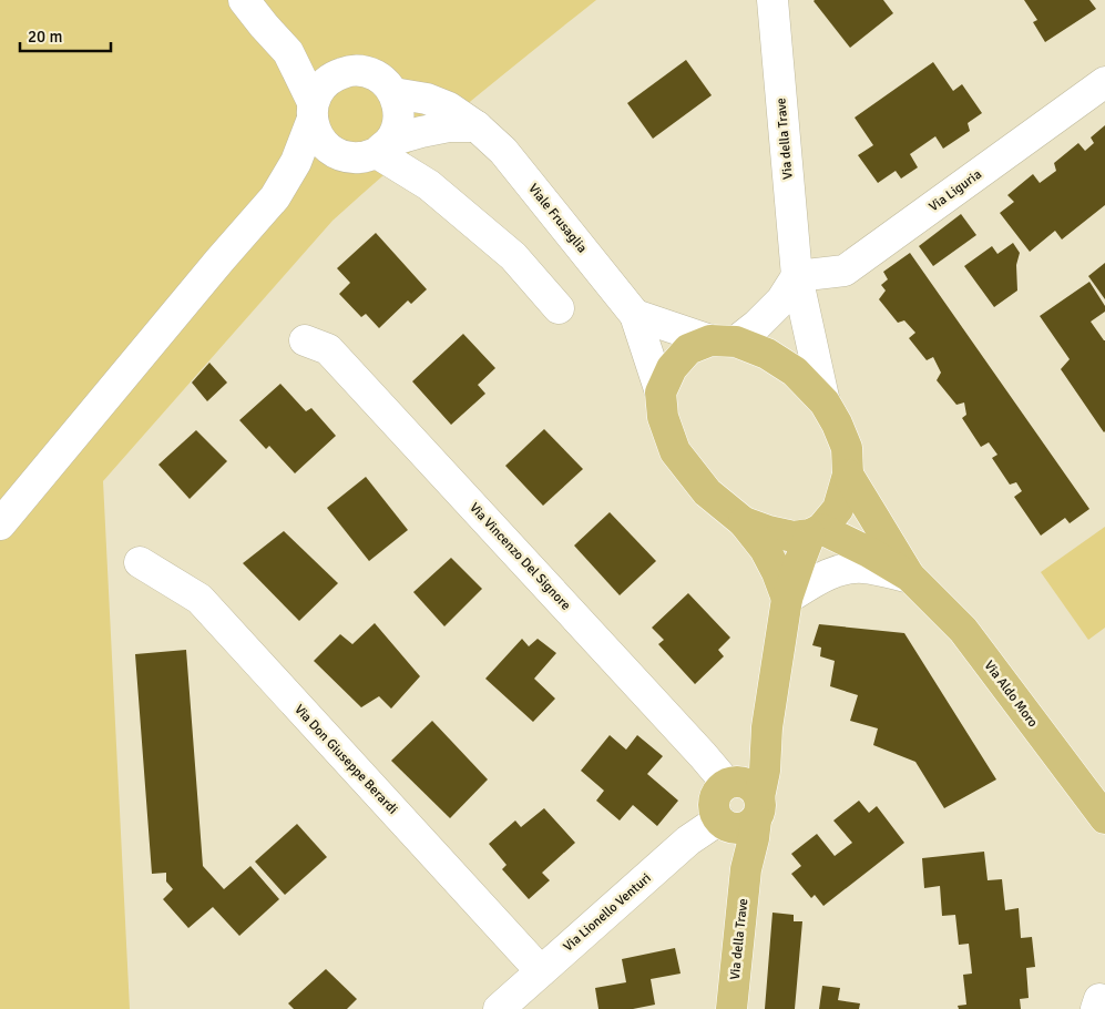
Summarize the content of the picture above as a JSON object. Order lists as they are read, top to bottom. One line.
{"streets":{"main road":["Via della Trave","Via Aldo Moro"],"street":["Via Liguria","Viale Frusaglia","Via Vincenzo Del Signore","Via Don Giuseppe Berardi","Via Lionello Venturi"]},"crossings":[["Via della Trave","Via Liguria"],["Via della Trave","Viale Frusaglia"],["Via della Trave","Via Vincenzo Del Signore"],["Via della Trave","Via Aldo Moro"],["Via della Trave","Via Lionello Venturi"],["Viale Frusaglia","Via Aldo Moro"],["Via Don Giuseppe Berardi","Via Lionello Venturi"]],"scale_bar":"20 m"}
